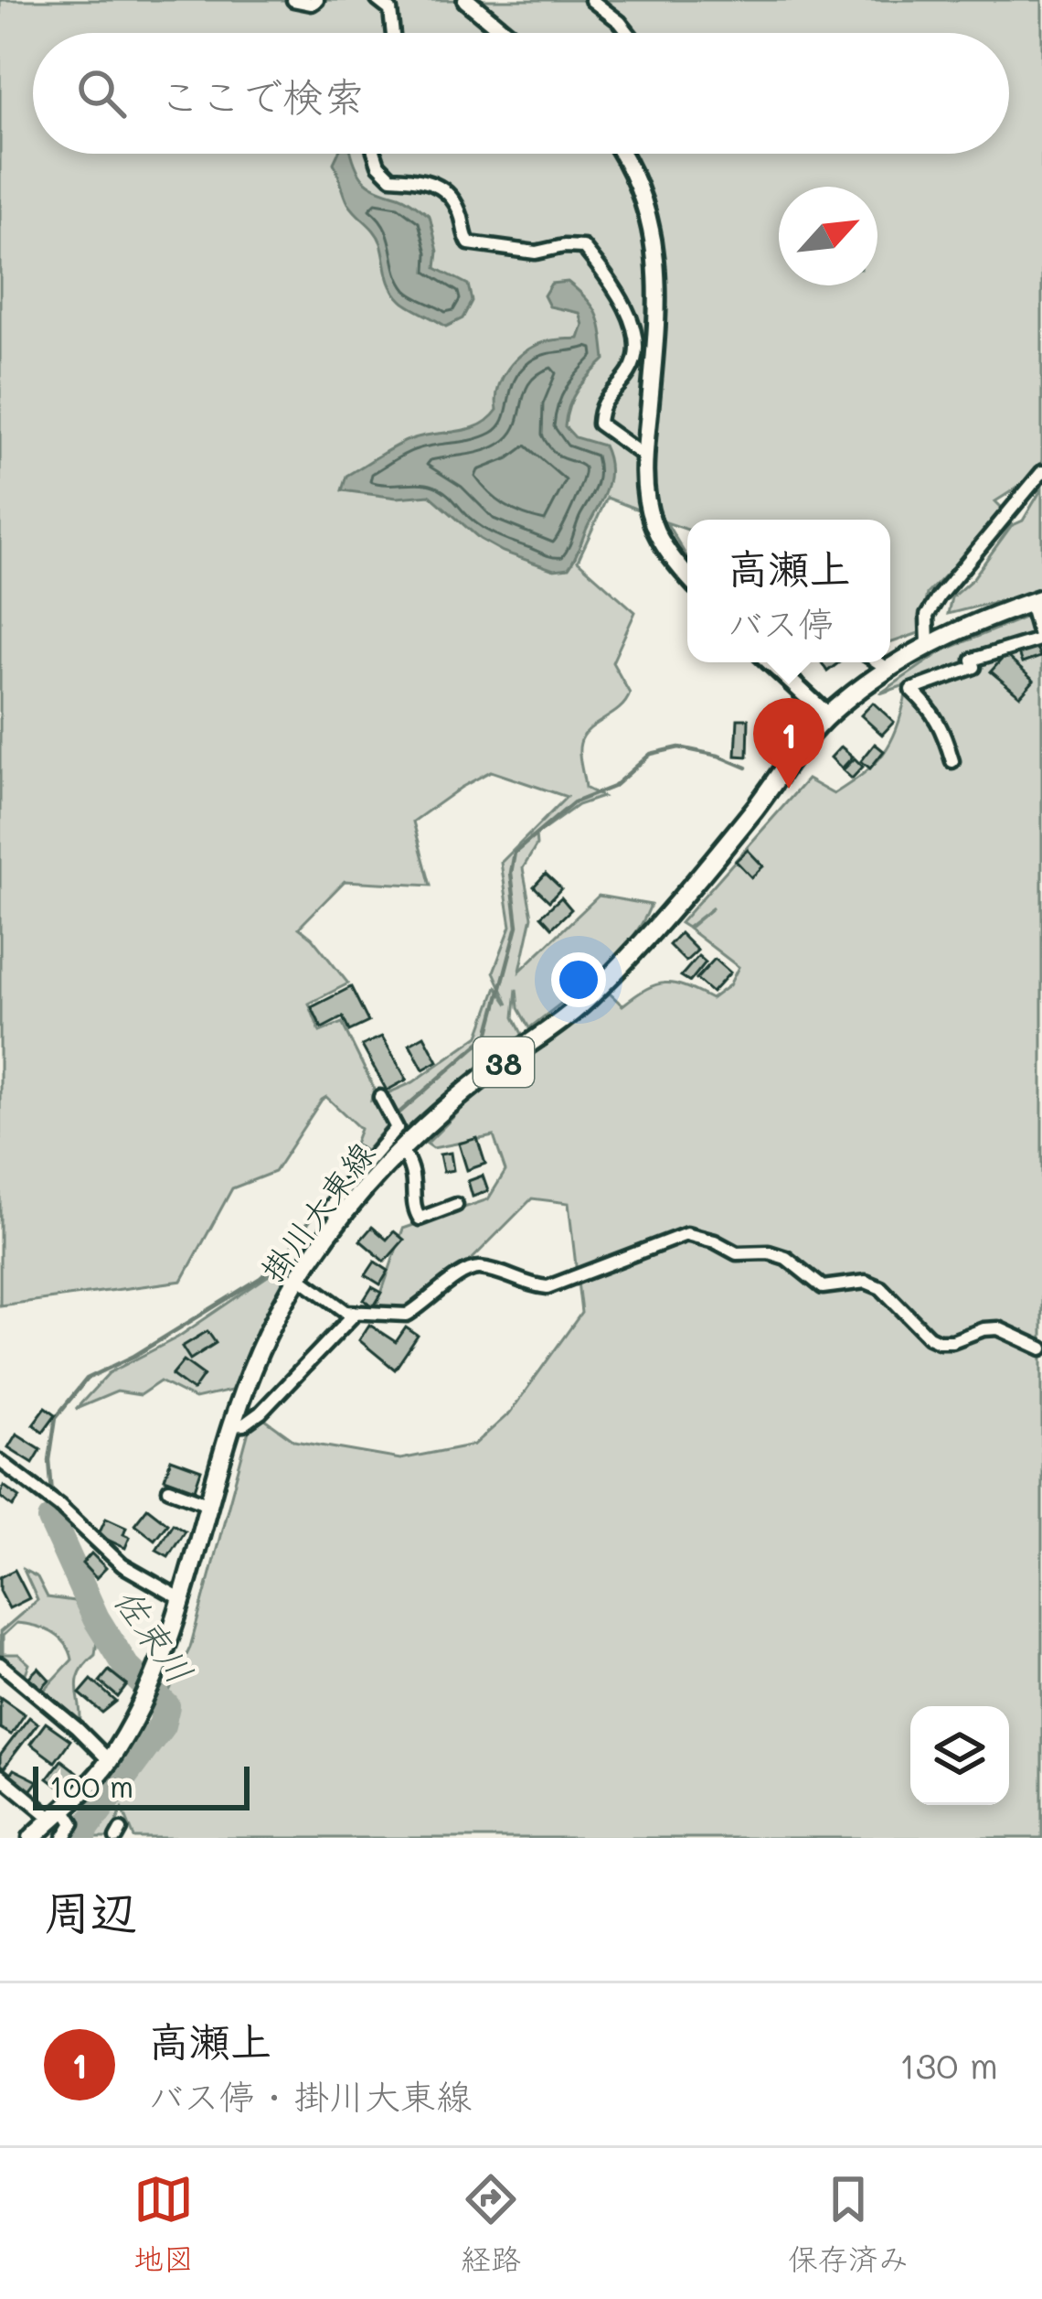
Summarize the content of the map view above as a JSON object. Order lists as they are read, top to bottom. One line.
{"streets":{"main road":["38","掛川大東線"]},"water":["佐束川"],"scale_bar":"100 m","north":"top right","page":{"search":"ここで検索","popup":["高瀬上","バス停"],"pins":"1","scale":"100 m","heading":"周辺","list":[{"mark":"1","name":"高瀬上","note":"バス停 · 掛川大東線","value":"130 m"}],"nav":["地図","経路","保存済み"]}}
